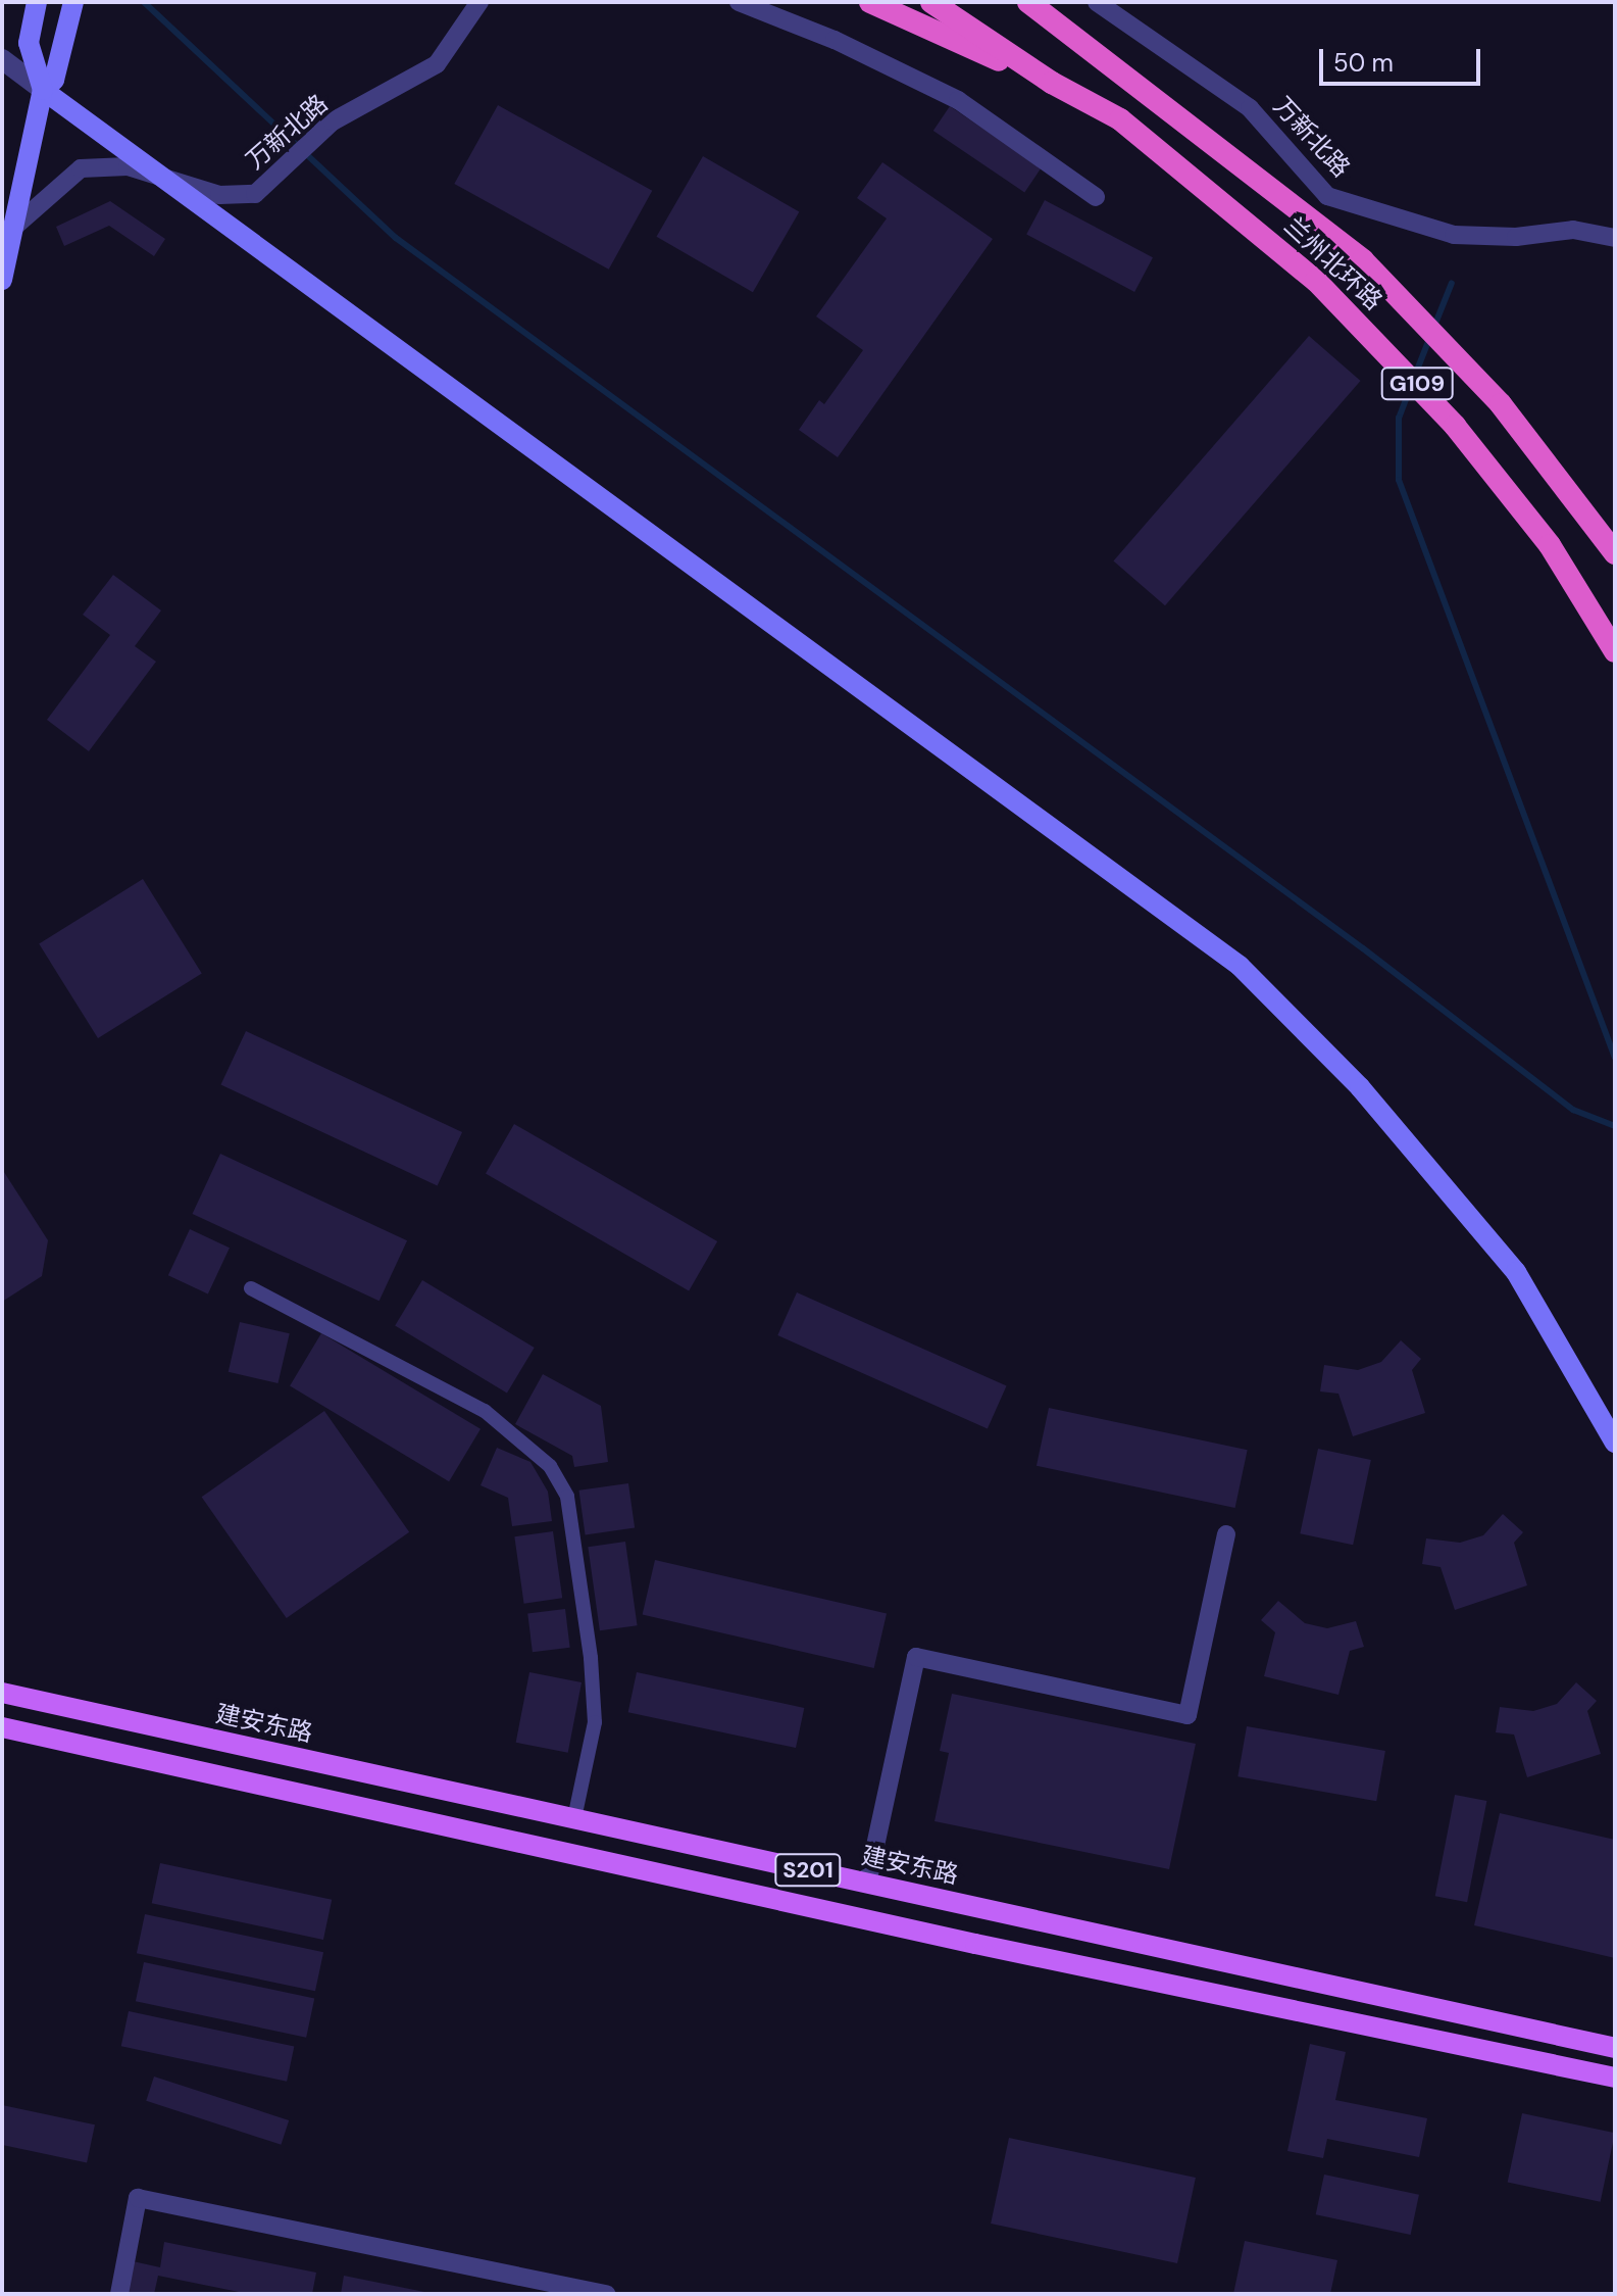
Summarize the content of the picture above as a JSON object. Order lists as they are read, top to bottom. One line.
{"streets":{"highway":["兰州北环路","G109"],"main road":["建安东路","S201"],"street":["万新北路"]},"scale_bar":"50 m"}
